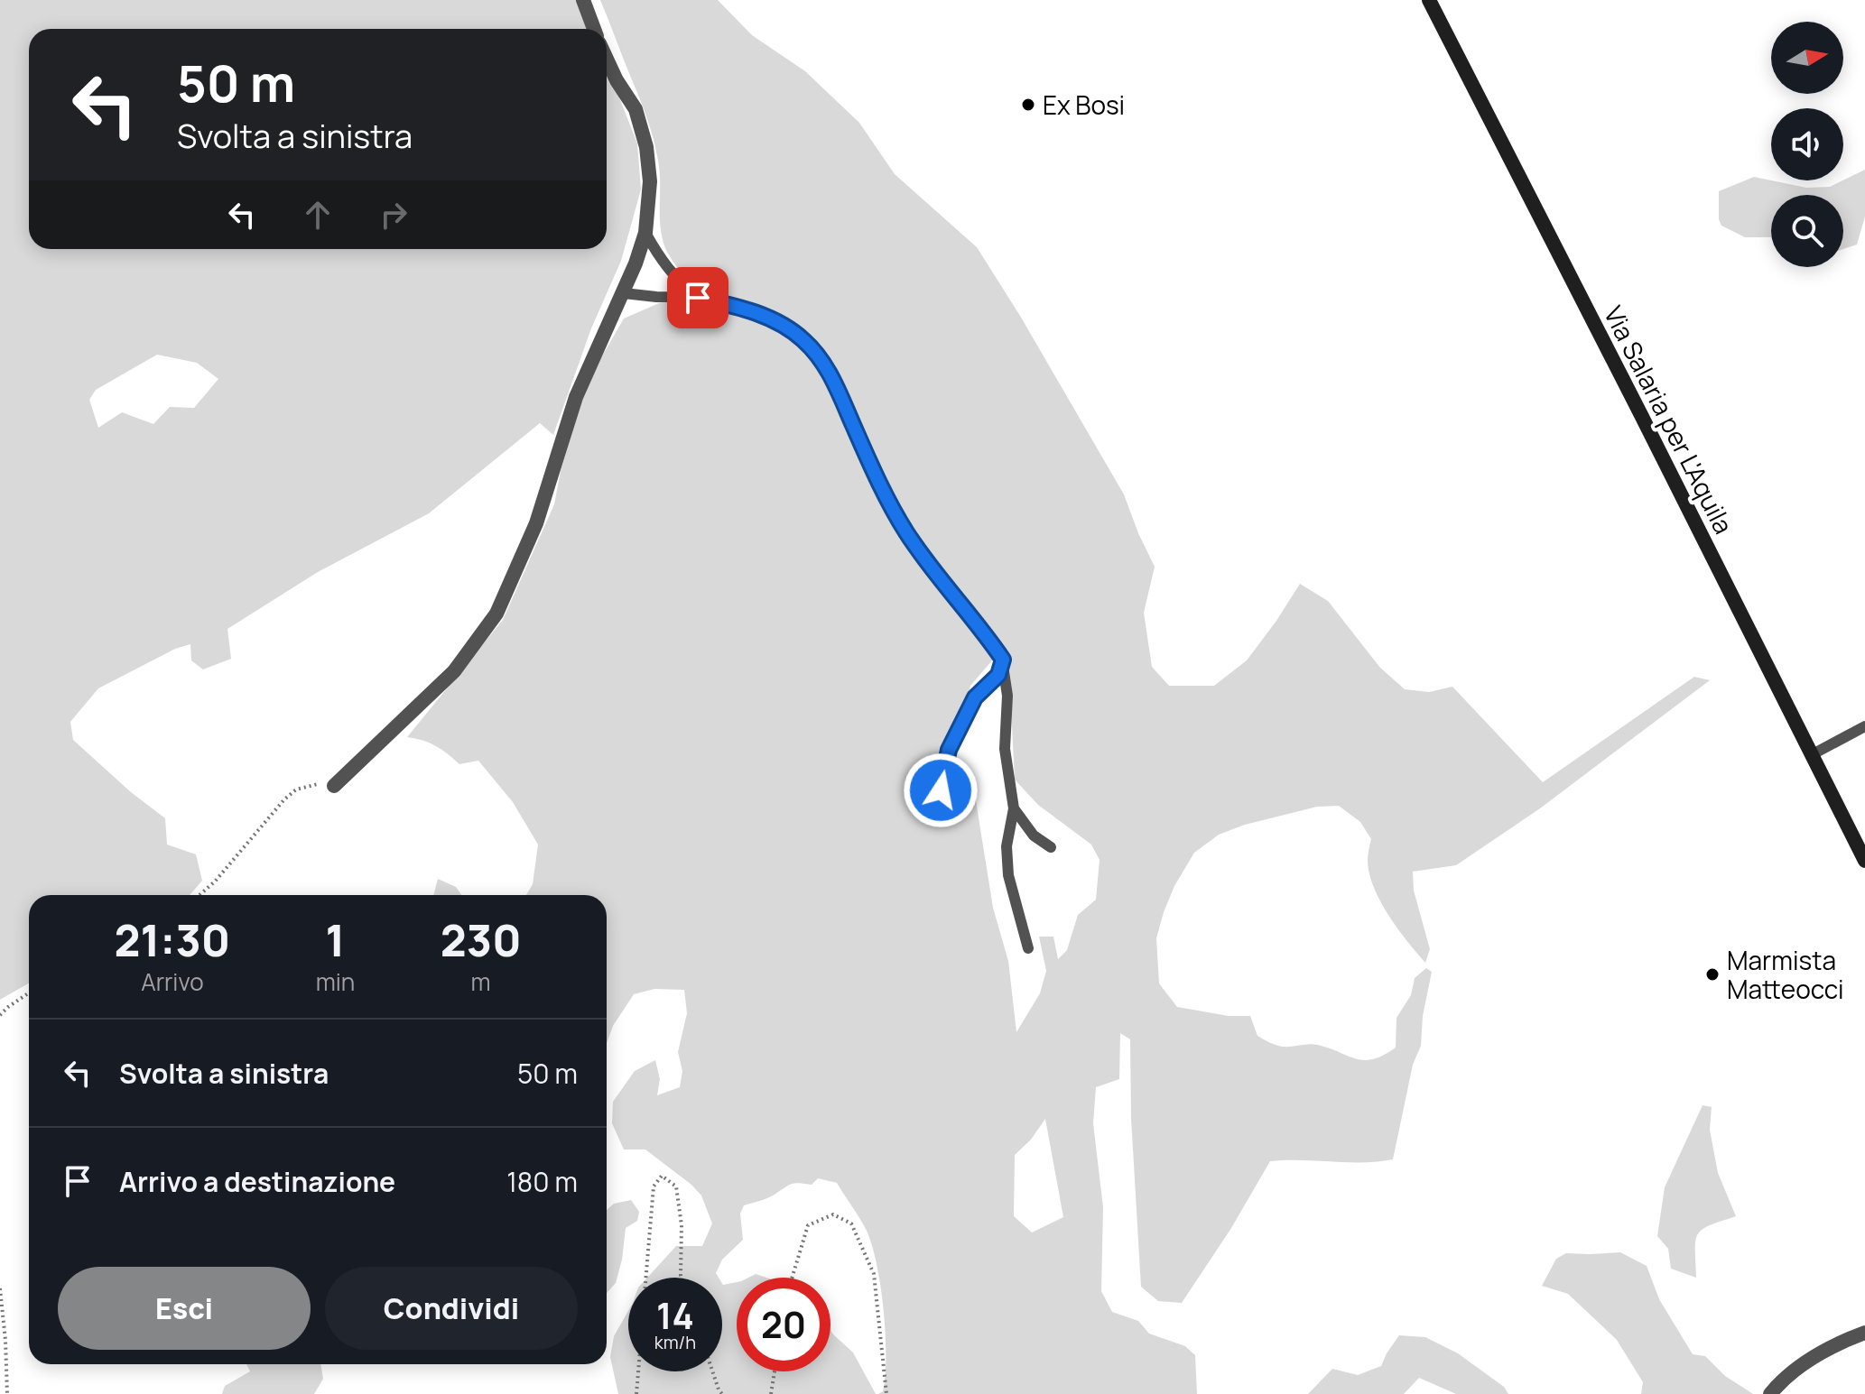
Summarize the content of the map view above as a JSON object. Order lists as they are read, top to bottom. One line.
{"streets":{"main road":["Via Salaria per L'Aquila"]},"places":["Ex Bosi","Marmista Matteocci"],"north":"right","page":{"turn":["50 m","Svolta a sinistra"],"eta":["21:30","Arrivo","1","min","230","m"],"list":[{"name":"Svolta a sinistra","value":"50 m"},{"name":"Arrivo a destinazione","value":"180 m"}],"buttons":["Esci","Condividi"],"speed":"14 km/h","limit":"20"}}
